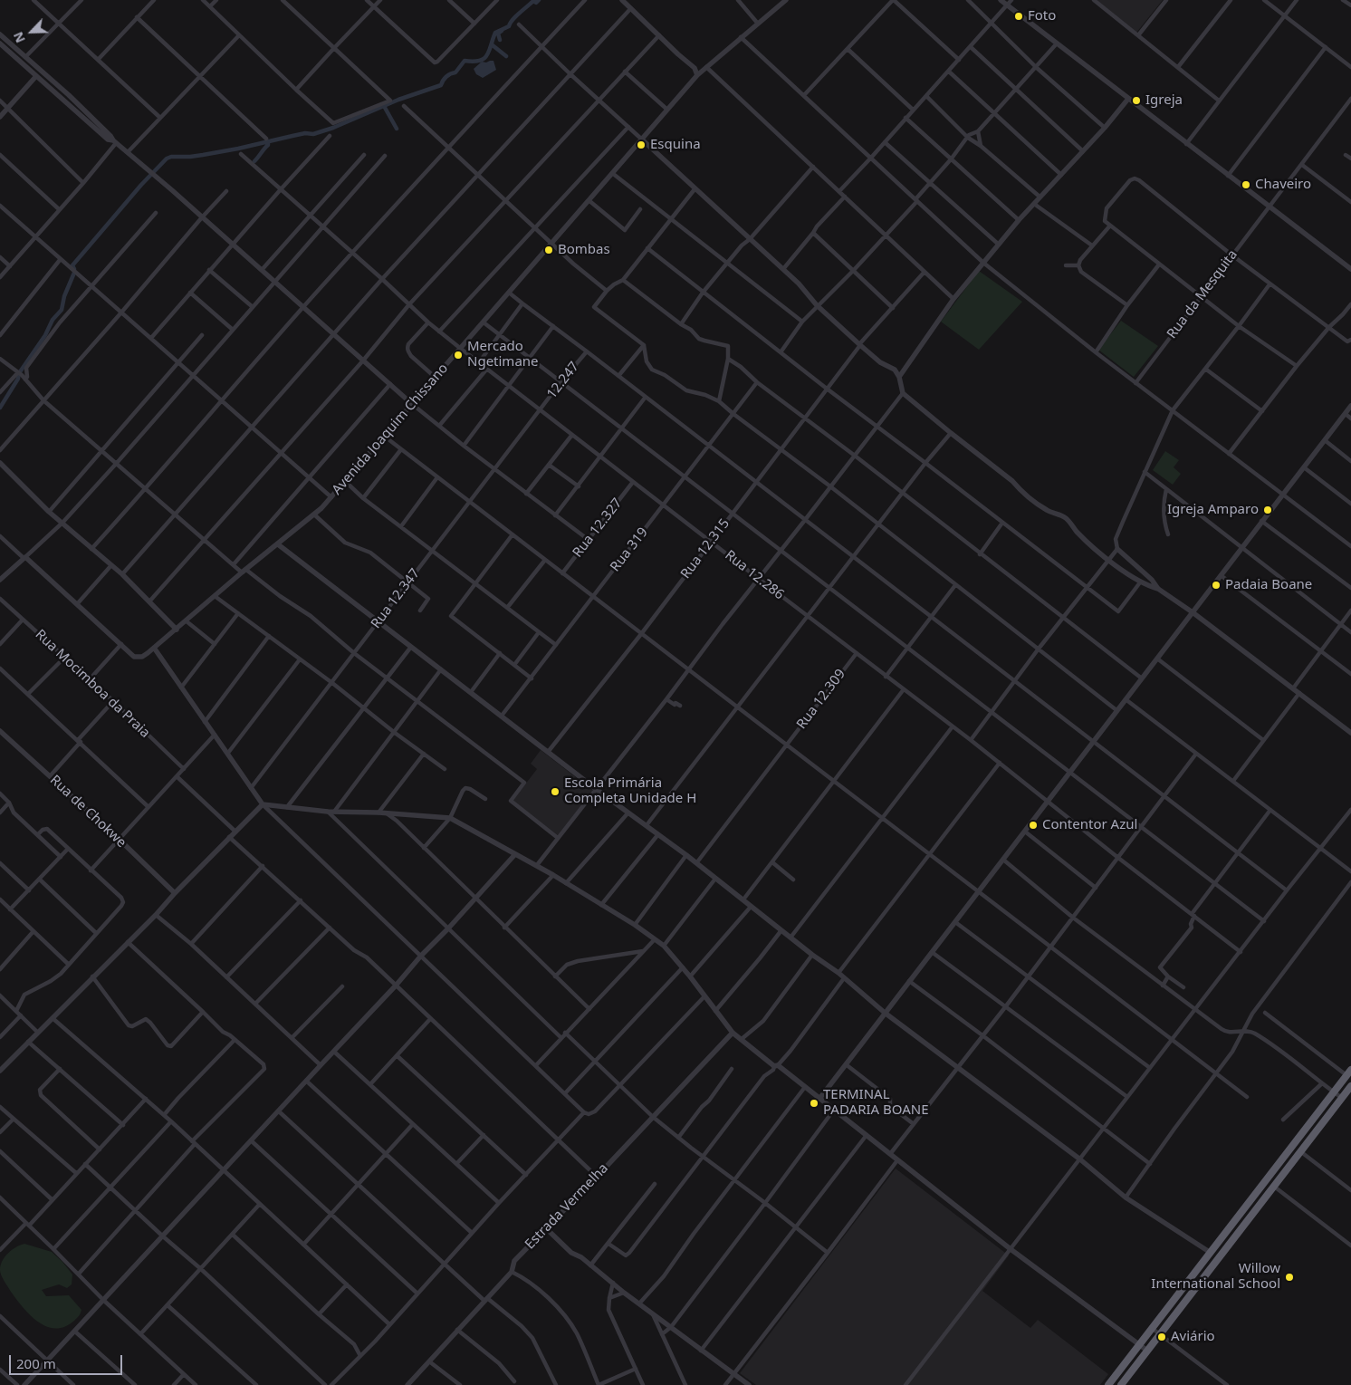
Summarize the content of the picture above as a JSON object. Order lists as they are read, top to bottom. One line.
{"streets":{"street":["Rua da Mesquita","12.247","Avenida Joaquim Chissano","Rua 12.327","Rua 12.315","Rua 319","Rua 12.286","Rua 12.347","Rua Mocimboa da Praia","Rua 12.309","Rua de Chokwe","Estrada Vermelha"]},"crossings":[["12.247","Rua 12.286"],["12.247","Rua 12.347"],["Avenida Joaquim Chissano","Rua 12.286"],["Rua 12.327","Rua 12.286"],["Rua 12.315","Rua 12.286"],["Rua 319","Rua 12.286"],["Rua 12.286","Rua 12.347"],["Rua 12.286","Rua 12.309"]],"places":["Foto","Igreja","Esquina","Chaveiro","Bombas","Mercado Ngetimane","Igreja Amparo","Padaia Boane","Escola Primária Completa Unidade H","Contentor Azul","TERMINAL PADARIA BOANE","Willow International School","Aviário"],"scale_bar":"200 m","north":"bottom left"}
